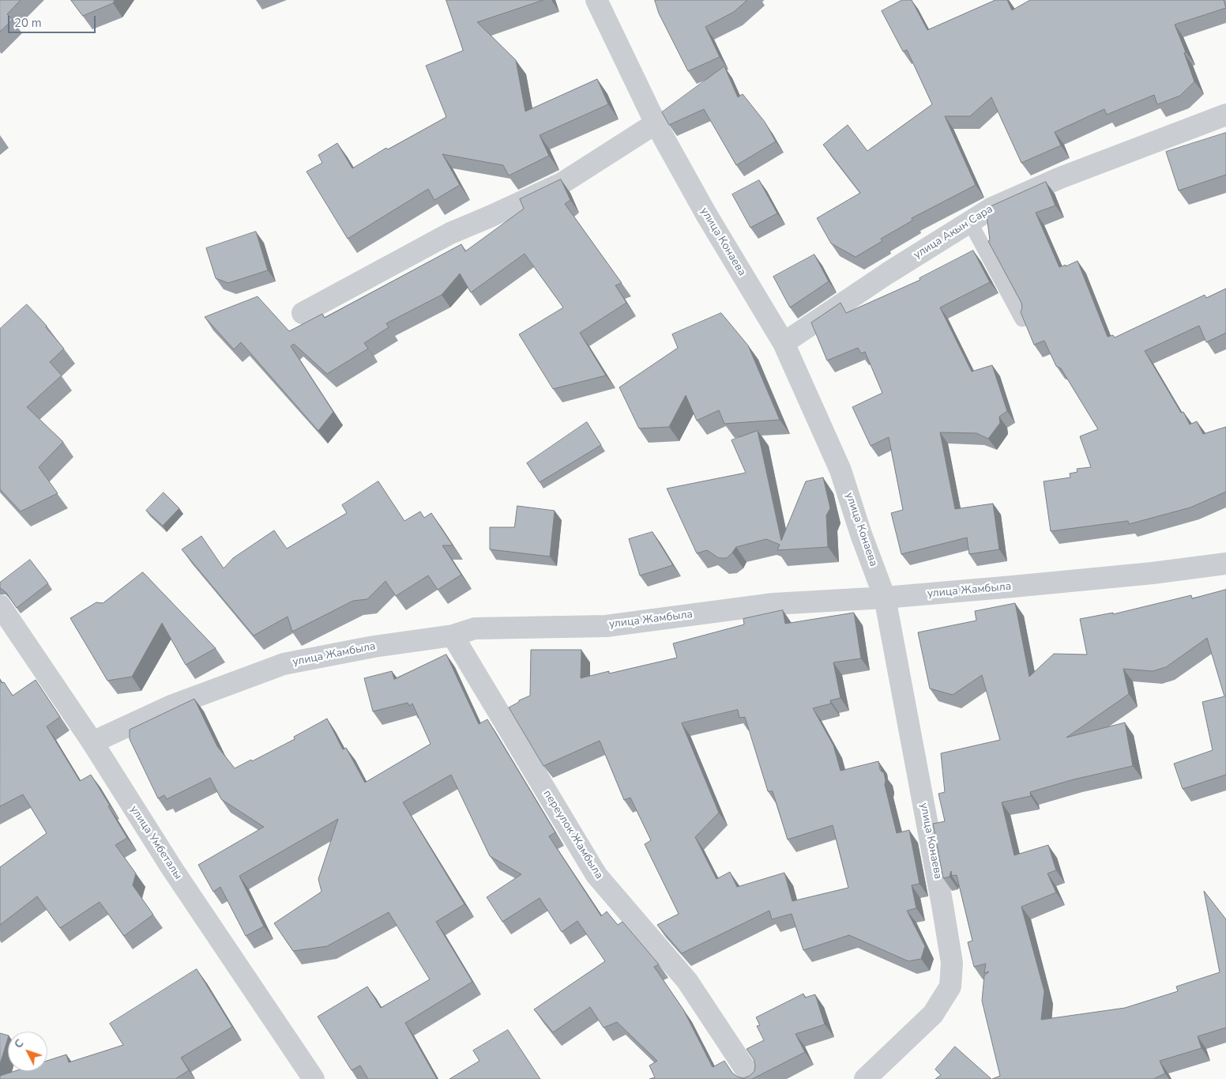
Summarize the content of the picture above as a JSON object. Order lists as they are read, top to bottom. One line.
{"streets":{"street":["улица Акын Сара","улица Конаева","улица Жамбыла","переулок Жамбыла","улица Умбеталы"]},"crossings":[["улица Акын Сара","улица Конаева"],["улица Конаева","улица Жамбыла"],["улица Жамбыла","переулок Жамбыла"],["улица Жамбыла","улица Умбеталы"]],"scale_bar":"20 m","north":"top left"}
